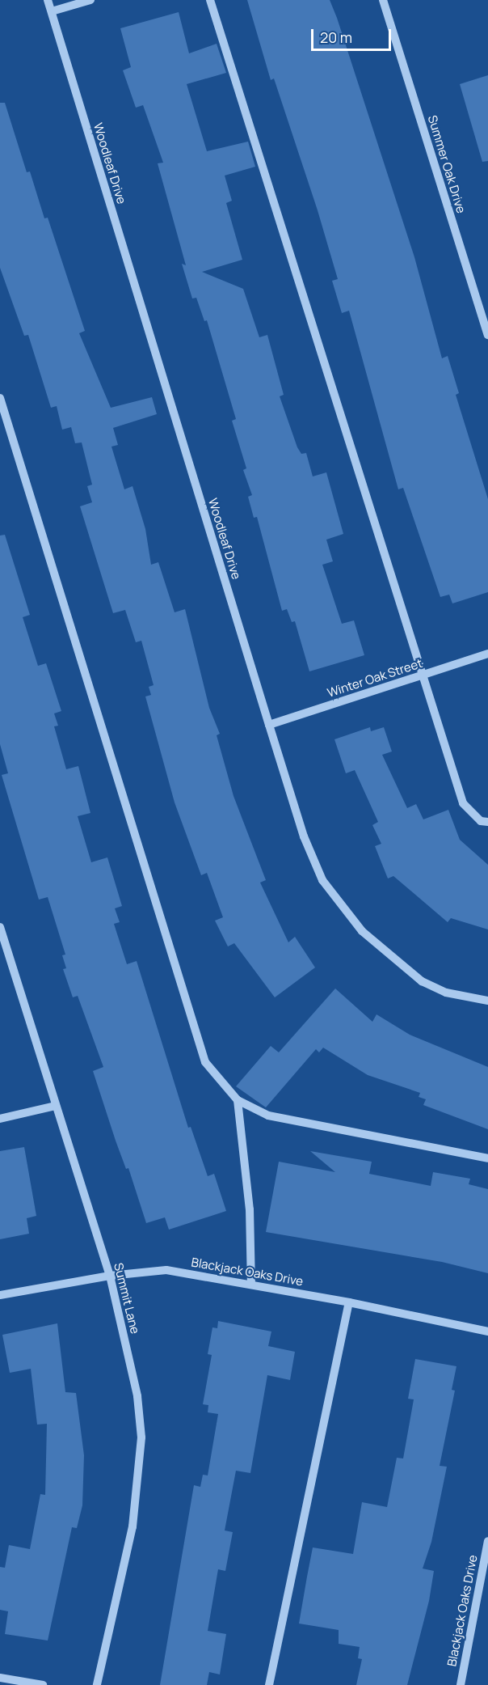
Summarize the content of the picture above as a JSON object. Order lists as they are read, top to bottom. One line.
{"streets":{"street":["Woodleaf Drive","Summer Oak Drive","Winter Oak Street","Blackjack Oaks Drive","Summit Lane"]},"crossings":[["Woodleaf Drive","Winter Oak Street"],["Blackjack Oaks Drive","Summit Lane"]],"scale_bar":"20 m"}
